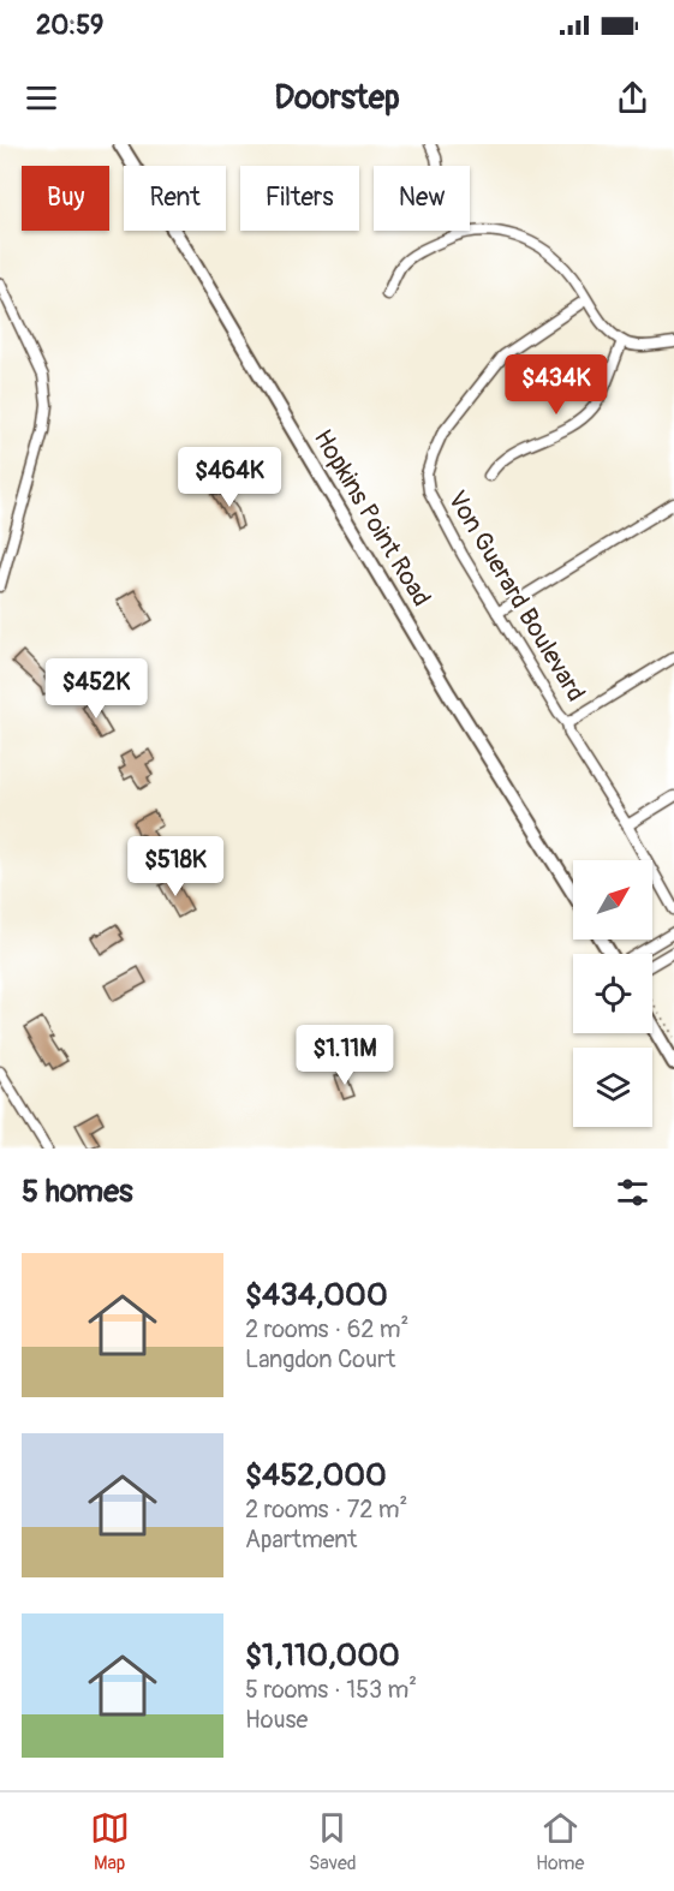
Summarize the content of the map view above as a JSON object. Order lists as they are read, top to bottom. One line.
{"streets":{"street":["Hopkins Point Road","Von Guerard Boulevard"]},"north":"top right","page":{"status":"20:59","header":"Doorstep","chip":["Buy","Rent","Filters","New"],"price":["$434K","$464K","$452K","$518K","$1.11M"],"heading":"5 homes","list":[{"name":"$434,000","note":"2 rooms · 62 m² · Langdon Court"},{"name":"$452,000","note":"2 rooms · 72 m² · Apartment"},{"name":"$1,110,000","note":"5 rooms · 153 m² · House"}],"tabs":["Map","Saved","Home"]}}
